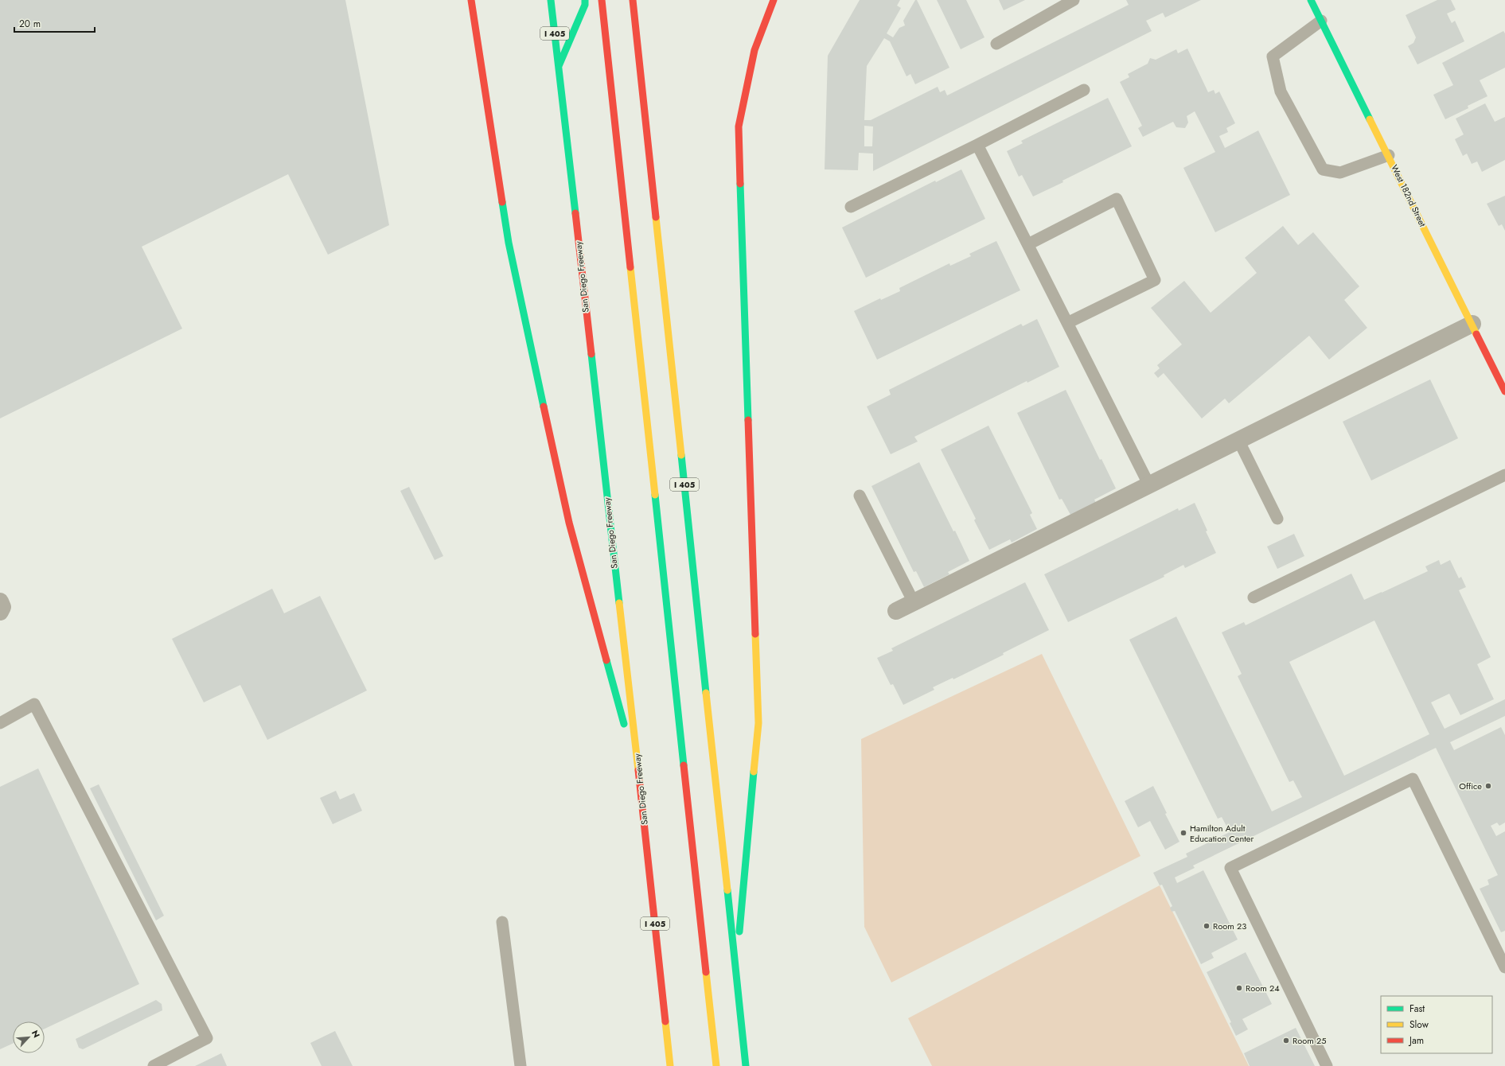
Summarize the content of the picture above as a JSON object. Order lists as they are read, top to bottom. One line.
{"streets":{"main road":["I 405","West 182nd Street","San Diego Freeway"]},"places":["Office","Hamilton Adult Education Center","Room 23","Room 24","Room 25"],"legend":["Fast","Slow","Jam"],"scale_bar":"20 m","north":"top right"}
